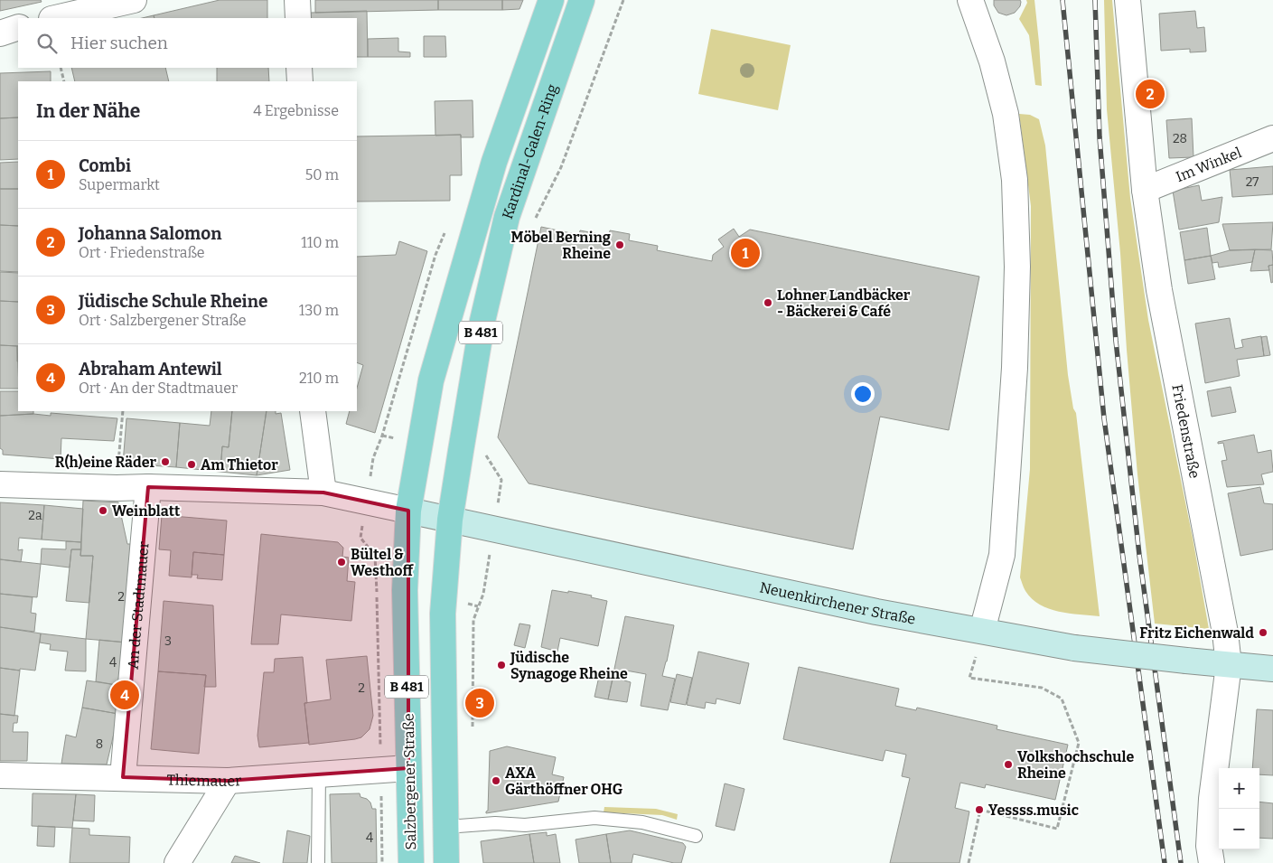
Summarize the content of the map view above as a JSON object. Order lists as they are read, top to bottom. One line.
{"streets":{"main road":["Kardinal-Galen-Ring","B 481","Salzbergener Straße"],"street":["Im Winkel","Friedenstraße","Neuenkirchener Straße","An der Stadtmauer","Thiemauer"]},"crossings":[["Kardinal-Galen-Ring","B 481"],["Kardinal-Galen-Ring","Neuenkirchener Straße"],["Kardinal-Galen-Ring","Salzbergener Straße"],["Im Winkel","Friedenstraße"],["B 481","Neuenkirchener Straße"],["Friedenstraße","Neuenkirchener Straße"],["Neuenkirchener Straße","Salzbergener Straße"],["An der Stadtmauer","Thiemauer"],["Thiemauer","Salzbergener Straße"]],"places":["Möbel Berning Rheine","Lohner Landbäcker - Bäckerei & Café","R(h)eine Räder","Am Thietor","Weinblatt","Bültel & Westhoff","Fritz Eichenwald","Jüdische Synagoge Rheine","Volkshochschule Rheine","AXA Gärthöffner OHG","Yessss.music"],"house_numbers":["28","27","2a","2","3","4","2","8","4"],"page":{"search":"Hier suchen","pins":["2","1","4","3"],"heading":["In der Nähe","4 Ergebnisse"],"list":[{"mark":"1","name":"Combi","note":"Supermarkt","value":"50 m"},{"mark":"2","name":"Johanna Salomon","note":"Ort · Friedenstraße","value":"110 m"},{"mark":"3","name":"Jüdische Schule Rheine","note":"Ort · Salzbergener Straße","value":"130 m"},{"mark":"4","name":"Abraham Antewil","note":"Ort · An der Stadtmauer","value":"210 m"}],"map_buttons":["+","−"]}}
